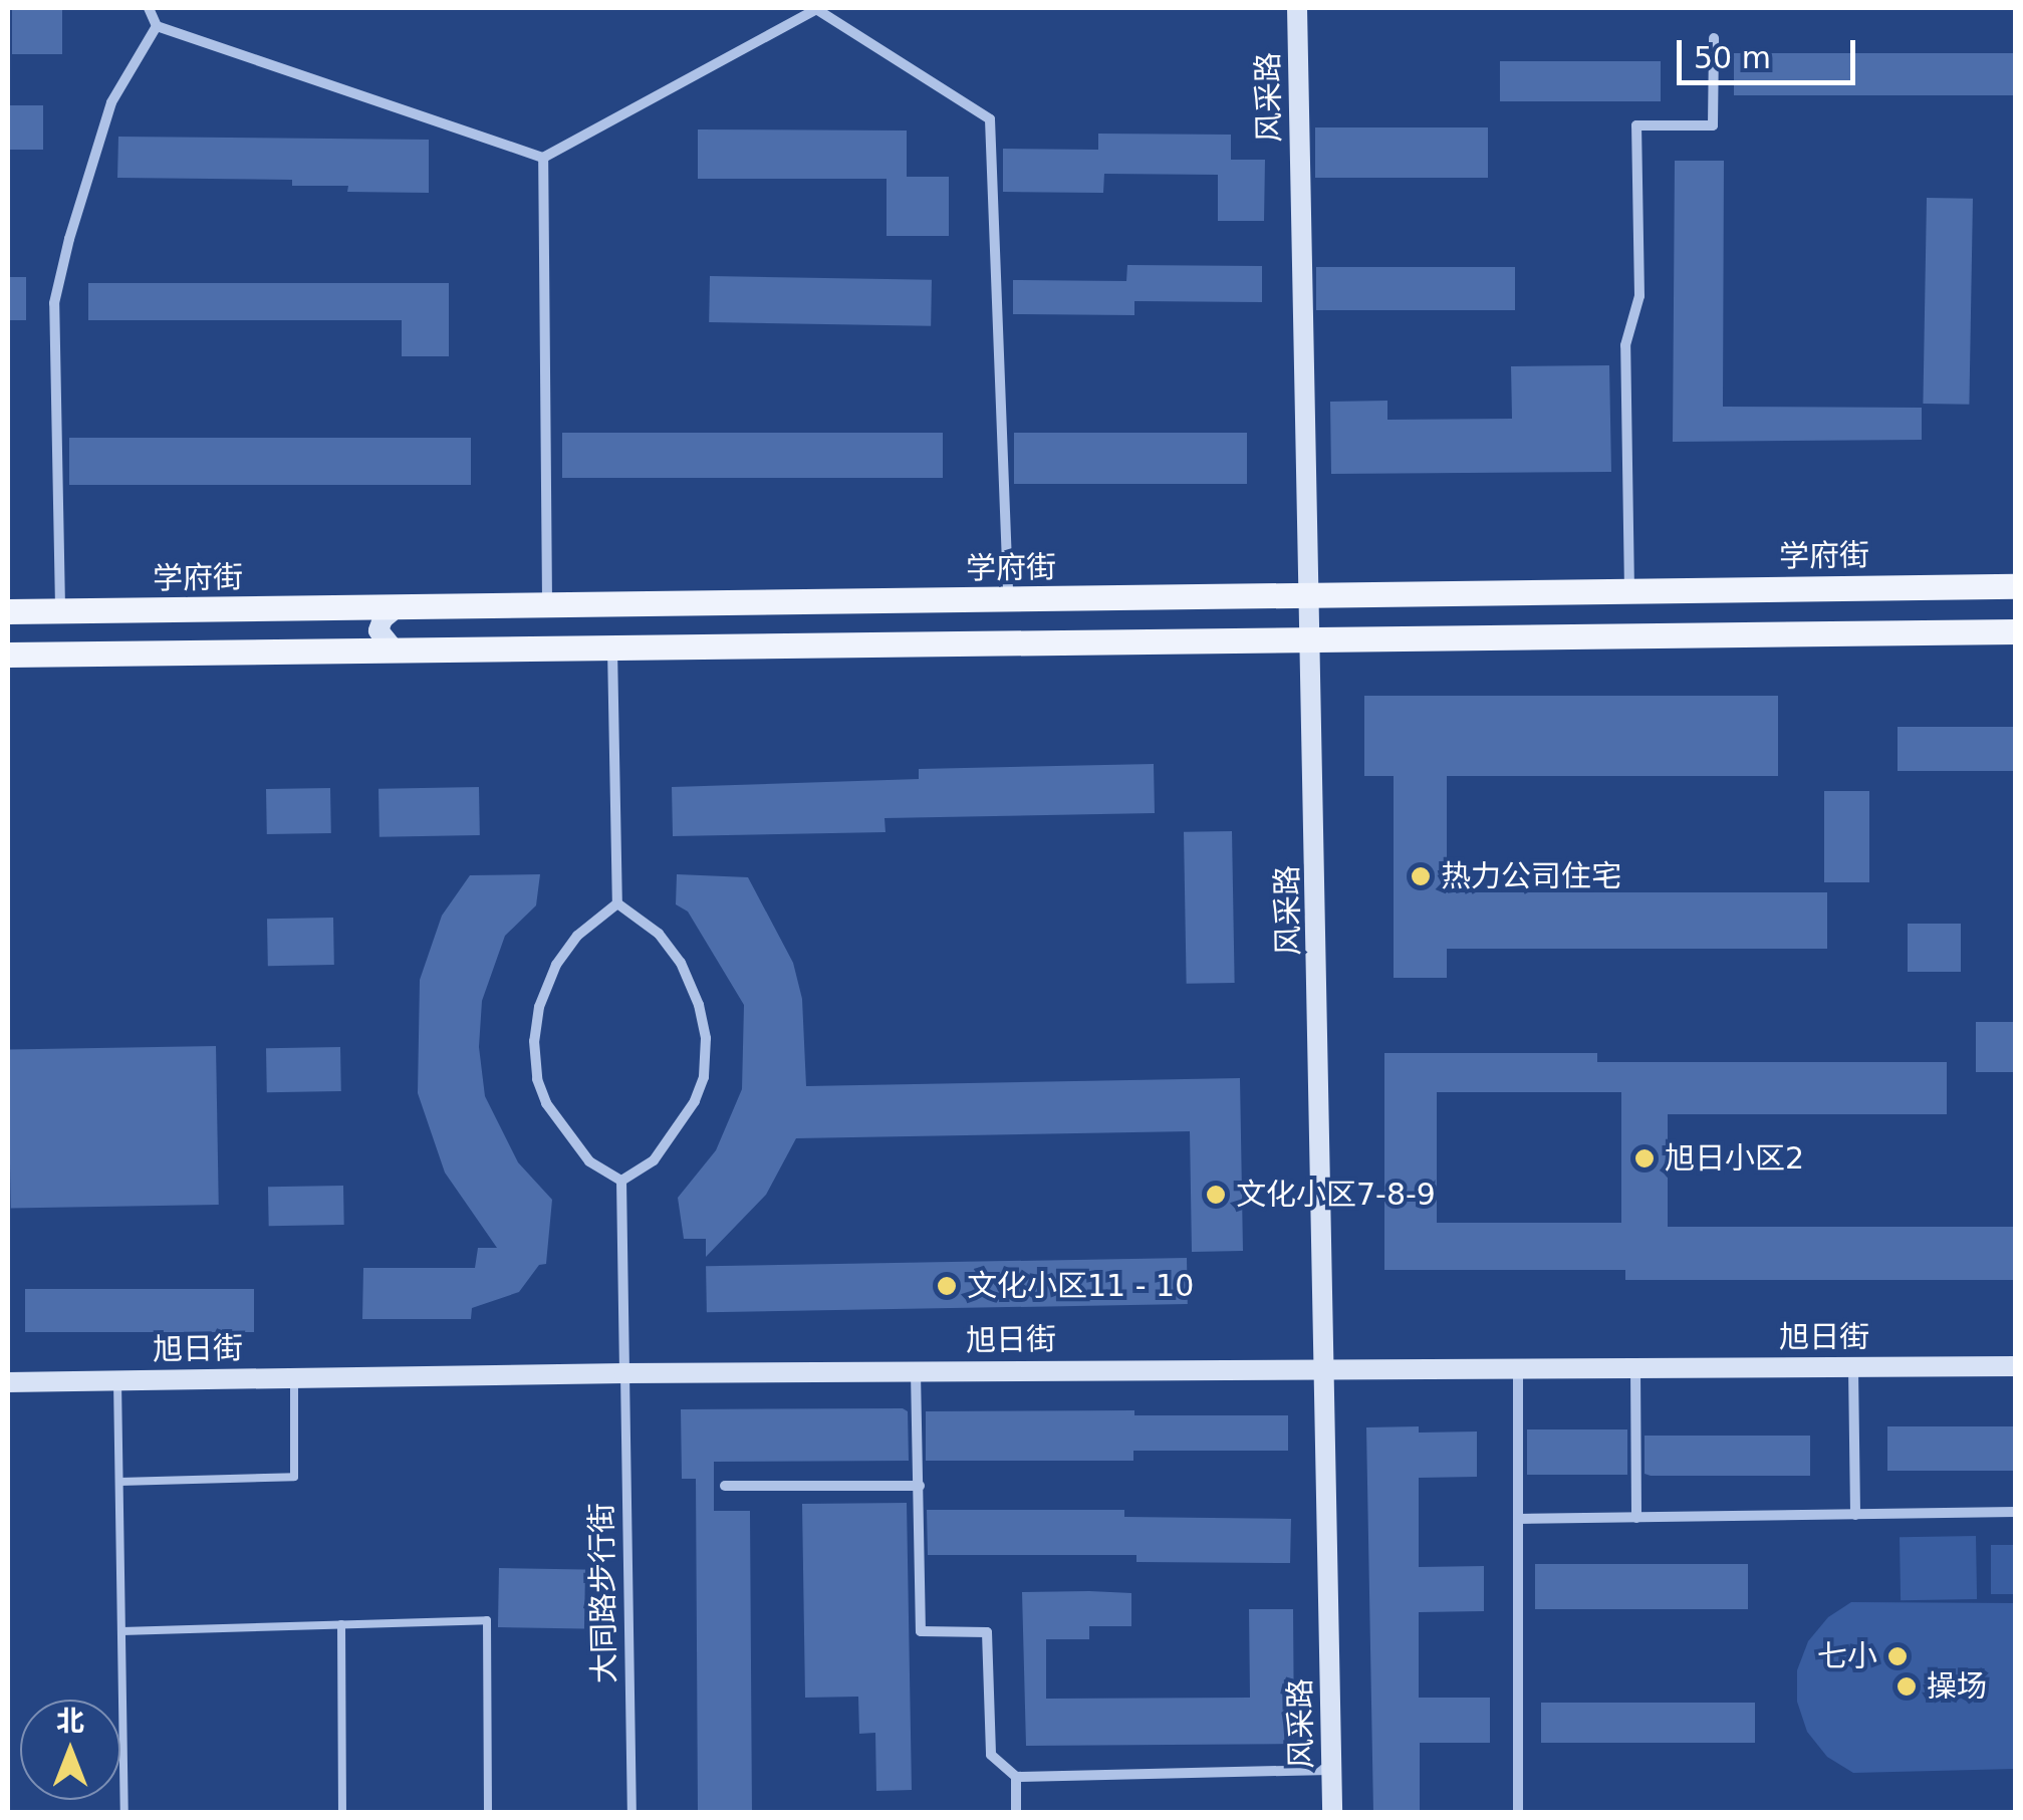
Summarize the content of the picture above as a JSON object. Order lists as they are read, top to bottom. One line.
{"streets":{"main road":["风采路","学府街","旭日街"],"street":["大同路步行街"]},"crossings":[["风采路","学府街"],["风采路","旭日街"],["旭日街","大同路步行街"]],"places":["热力公司住宅","旭日小区2","文化小区7-8-9","文化小区11 - 10","七小","操场"],"scale_bar":"50 m","north":"top"}
